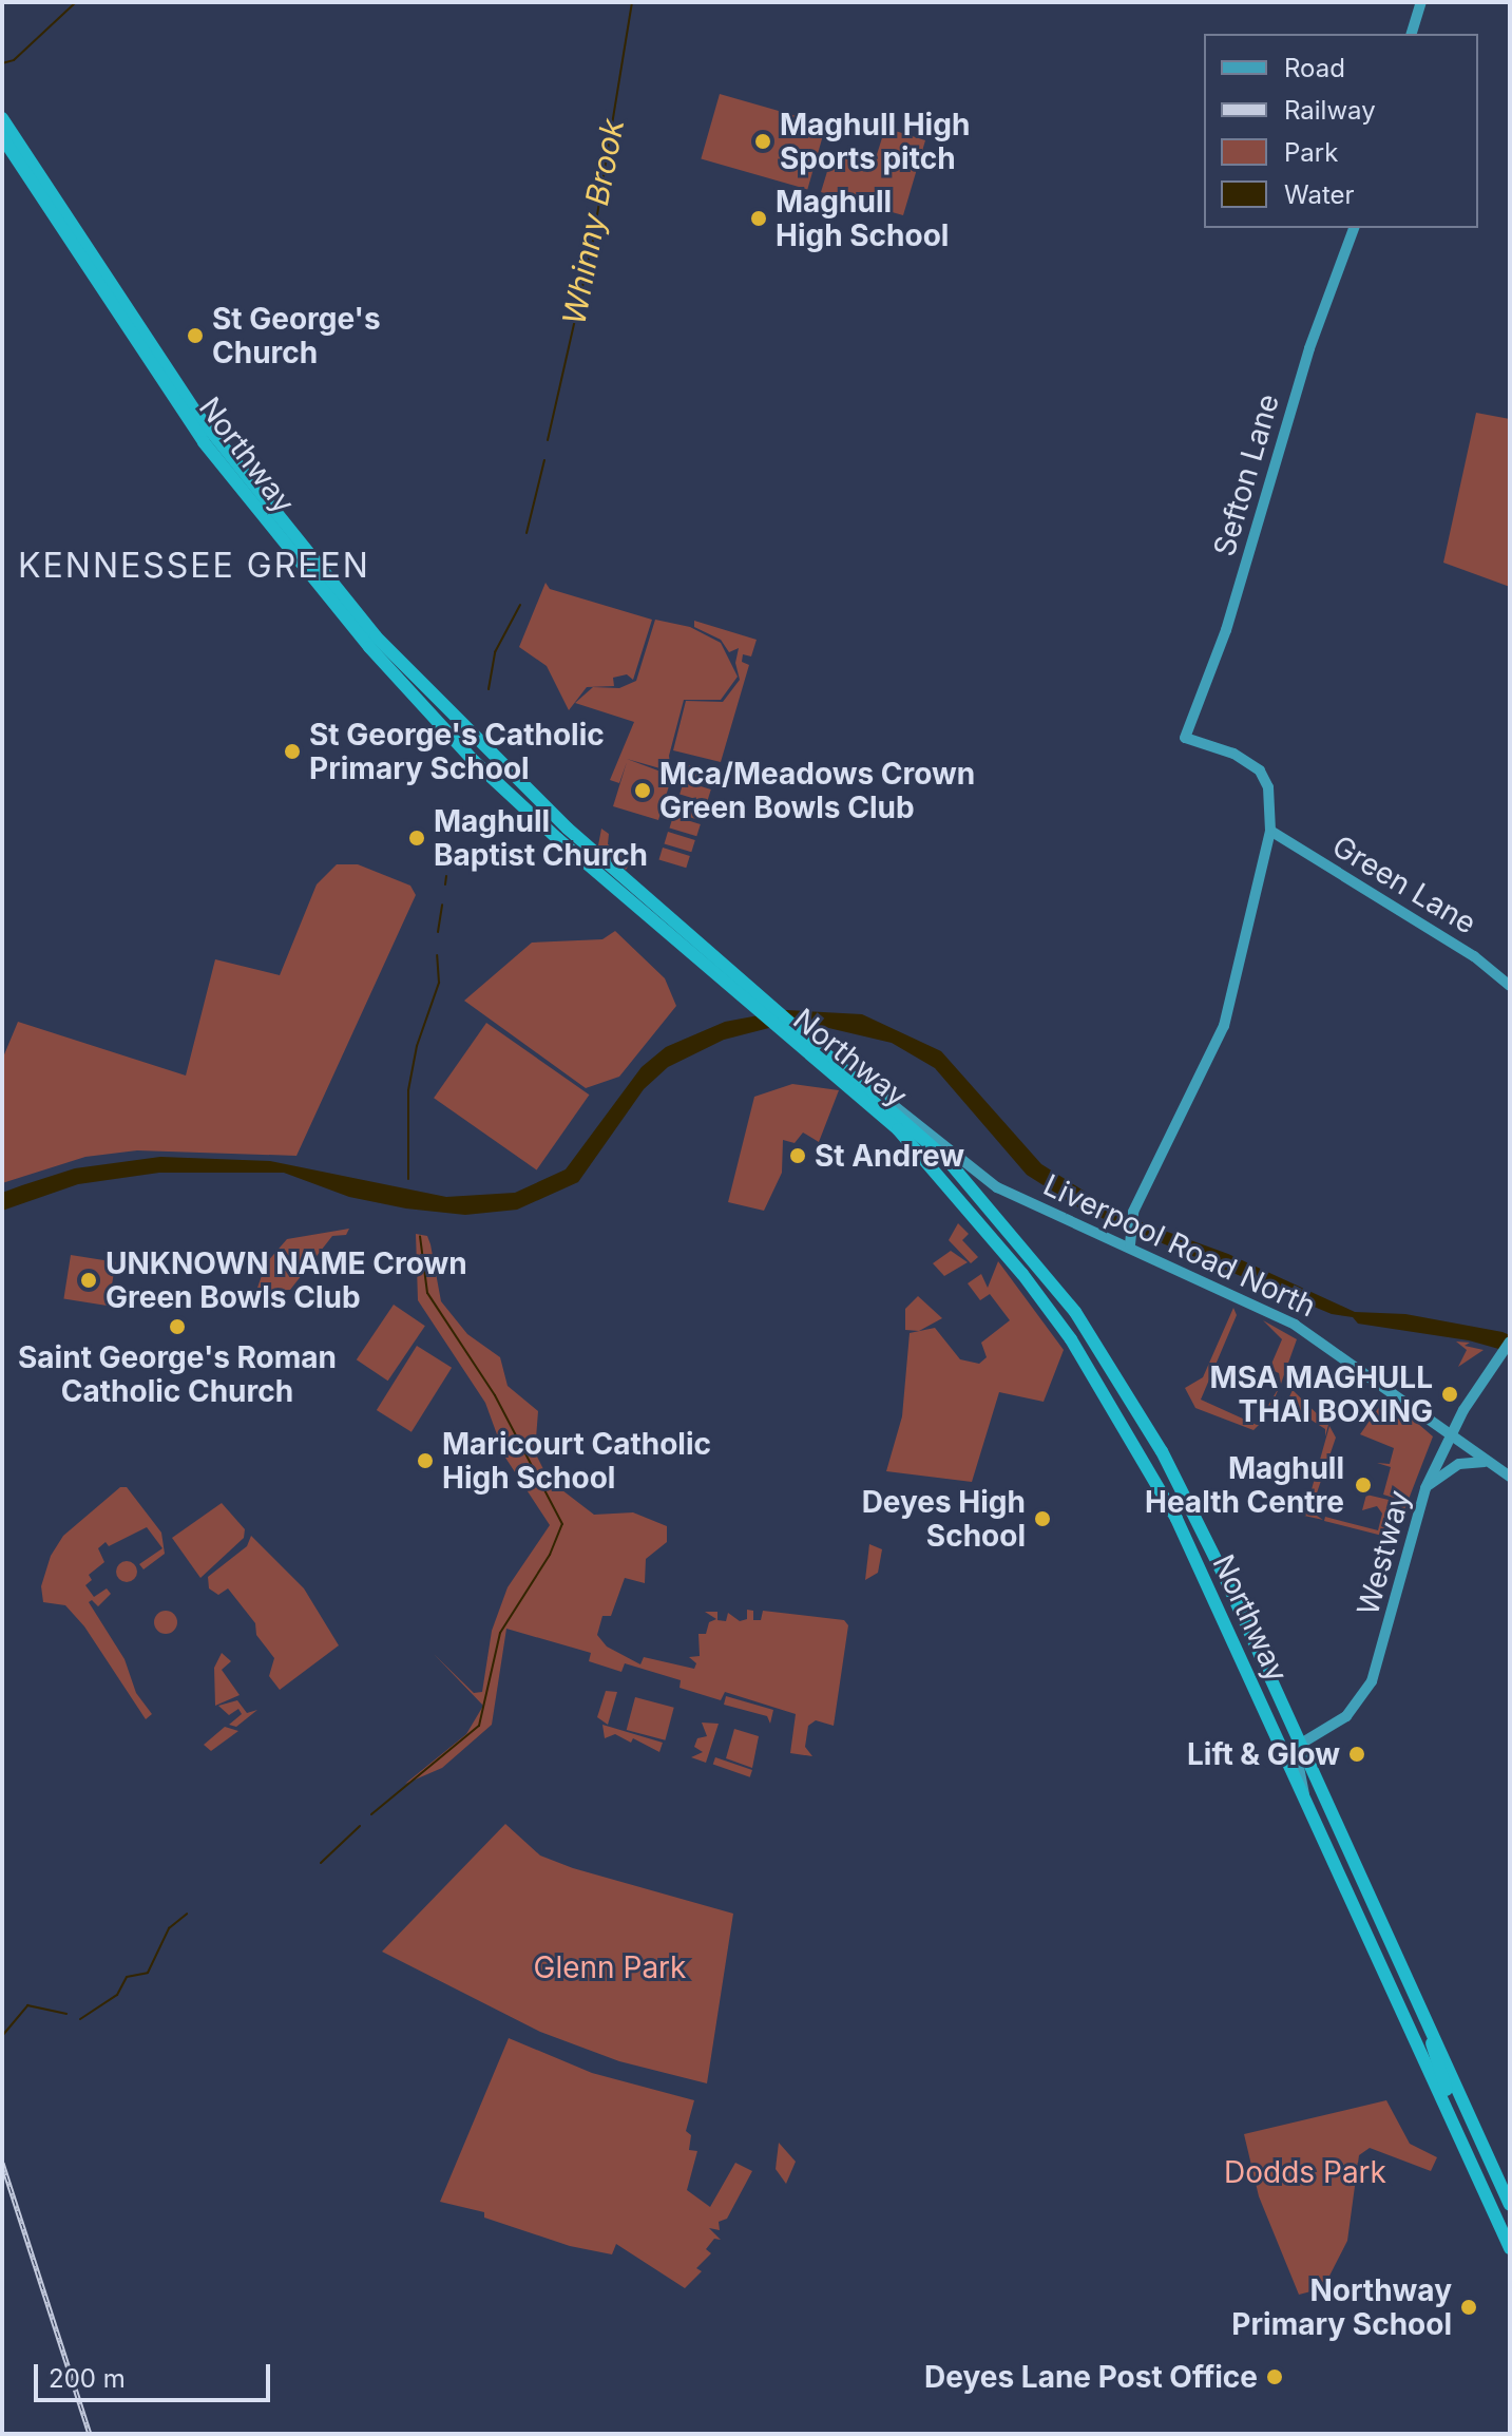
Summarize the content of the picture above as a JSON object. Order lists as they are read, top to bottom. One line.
{"streets":{"highway":["Northway"],"main road":["Sefton Lane","Green Lane","Liverpool Road North","Westway"]},"crossings":[["Northway","Liverpool Road North"],["Northway","Westway"],["Sefton Lane","Green Lane"],["Liverpool Road North","Westway"]],"districts":["KENNESSEE GREEN"],"water":["Whinny Brook"],"parks":["Glenn Park","Dodds Park"],"places":["Maghull High Sports pitch","Maghull High School","St George's Church","St George's Catholic Primary School","Mca/Meadows Crown Green Bowls Club","Maghull Baptist Church","St Andrew","UNKNOWN NAME Crown Green Bowls Club","Saint George's Roman Catholic Church","MSA MAGHULL THAI BOXING","Maricourt Catholic High School","Maghull Health Centre","Deyes High School","Lift & Glow","Northway Primary School","Deyes Lane Post Office"],"legend":["Road","Railway","Park","Water"],"scale_bar":"200 m"}
